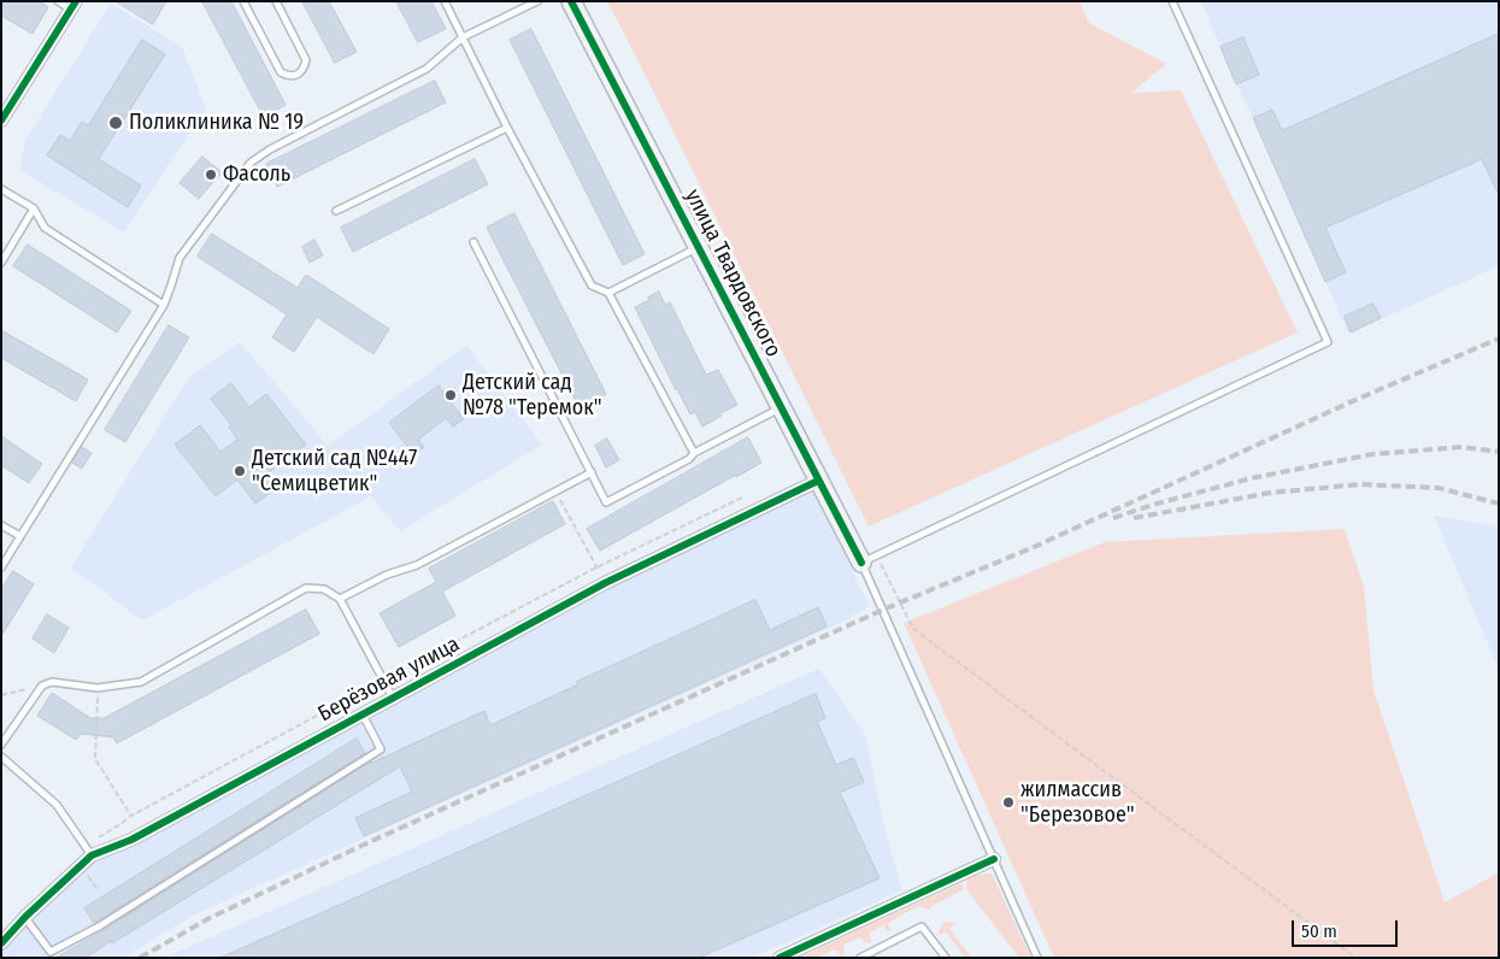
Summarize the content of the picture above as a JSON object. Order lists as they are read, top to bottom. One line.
{"streets":{"street":["улица Твардовского","Берёзовая улица"]},"crossings":[["улица Твардовского","Берёзовая улица"]],"places":["Поликлиника № 19","Фасоль","Детский сад №78 \"Теремок\"","Детский сад №447 \"Семицветик\"","жилмассив \"Березовое\""],"scale_bar":"50 m"}
